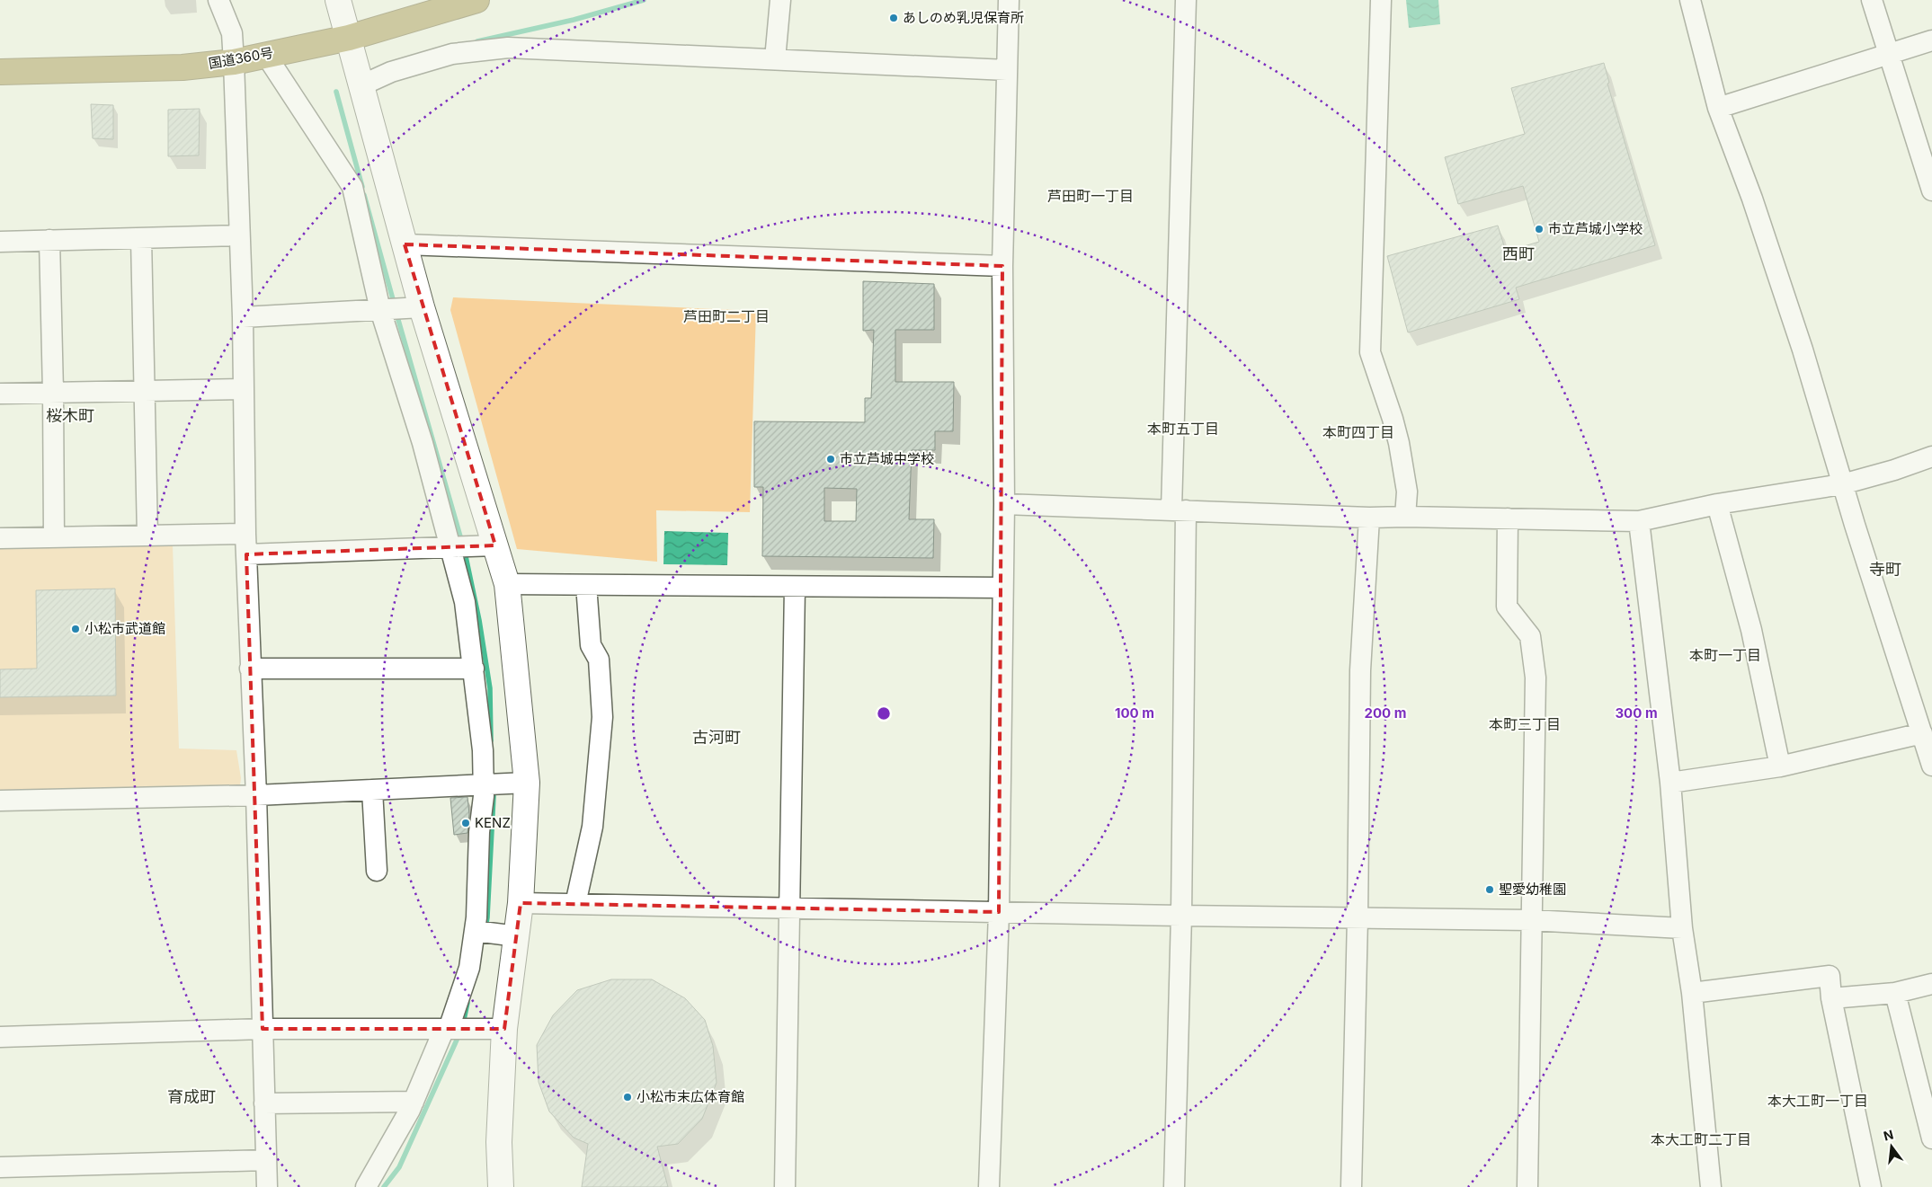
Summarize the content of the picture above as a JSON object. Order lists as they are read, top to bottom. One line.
{"streets":{"highway":["国道360号"]},"districts":["芦田町一丁目","西町","芦田町二丁目","桜木町","本町五丁目","本町四丁目","寺町","本町一丁目","本町三丁目","古河町","育成町","本大工町一丁目","本大工町二丁目"],"places":["あしのめ乳児保育所","市立芦城小学校","市立芦城中学校","小松市武道館","KENZ","聖愛幼稚園","小松市末広体育館"],"north":"top","rings":["100 m","200 m","300 m"]}
